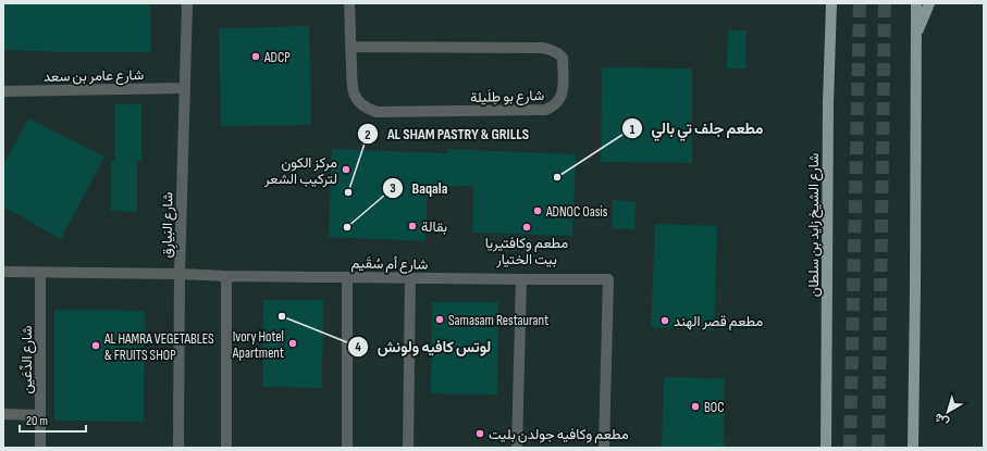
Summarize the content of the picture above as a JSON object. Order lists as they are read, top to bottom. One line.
{"streets":{"main road":["شارع الشيخ زايد بن سلطان"],"street":["شارع عامر بن سعد","شارع بو طِلَيلة","شارع البَيارِق","شارع أم سُقَيم","شارع الدِّعَين"]},"crossings":[["شارع عامر بن سعد","شارع البَيارِق"],["شارع البَيارِق","شارع أم سُقَيم"],["شارع أم سُقَيم","شارع الدِّعَين"]],"places":["ADCP","مركز الكون لتركيب الشعر","مطعم جلف تي بالي","AL SHAM PASTRY & GRILLS","ADNOC Oasis","بقالة","Baqala","مطعم وكافتيريا بيت الختيار","لوتس كافيه ولونش","Samasam Restaurant","مطعم قصر الهند","Ivory Hotel Apartment","AL HAMRA VEGETABLES & FRUITS SHOP","BOC","مطعم وكافيه جولدن بليت"],"scale_bar":"20 m","north":"bottom left"}
